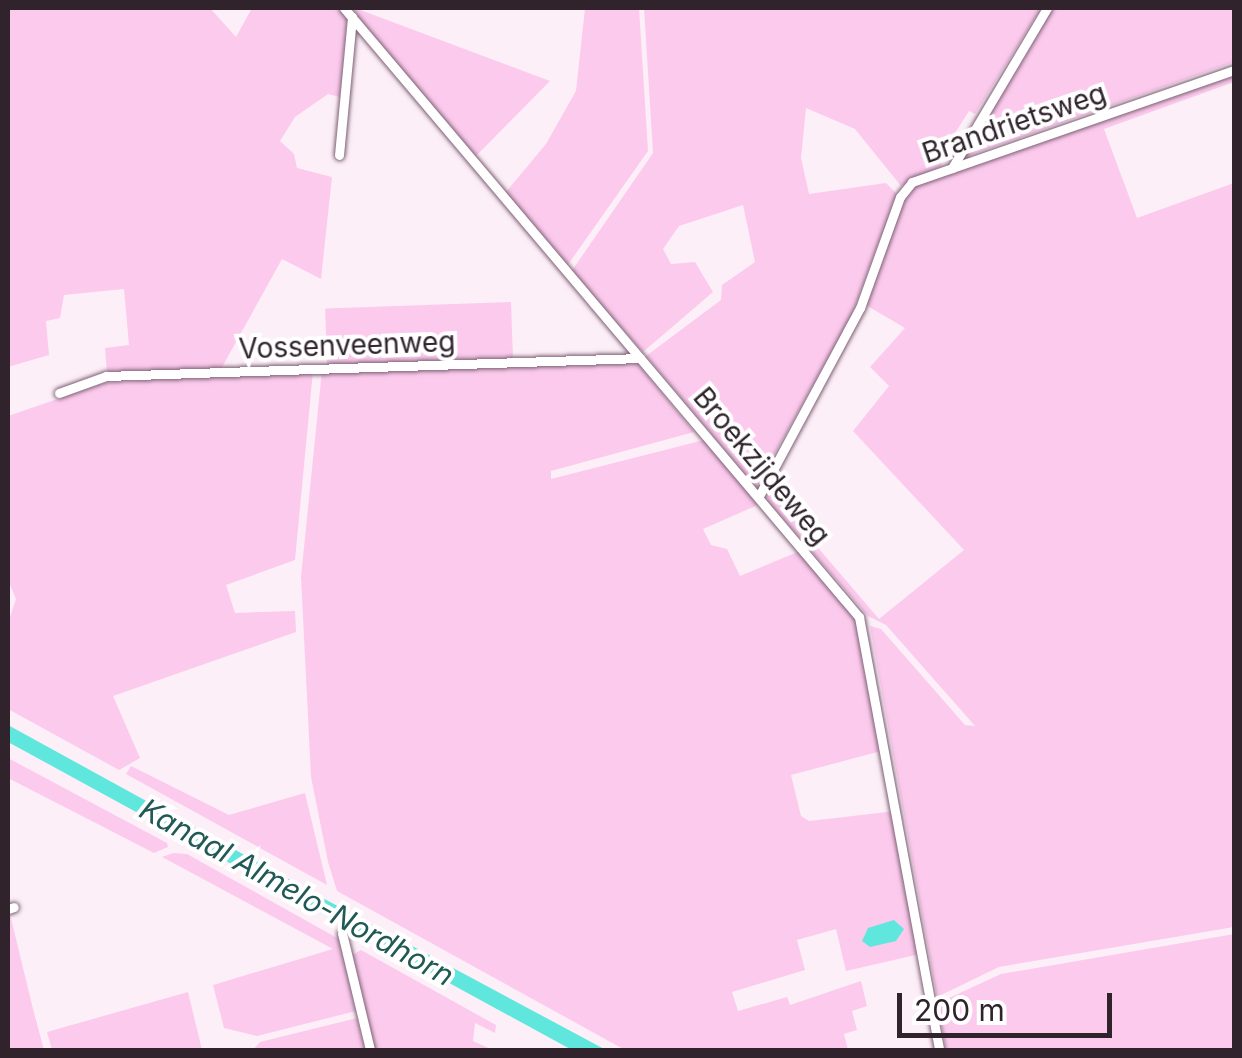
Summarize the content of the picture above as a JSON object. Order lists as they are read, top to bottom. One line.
{"streets":{"street":["Brandrietsweg","Vossenveenweg","Broekzijdeweg"]},"crossings":[["Brandrietsweg","Broekzijdeweg"],["Vossenveenweg","Broekzijdeweg"]],"water":["Kanaal Almelo-Nordhorn"],"scale_bar":"200 m"}
